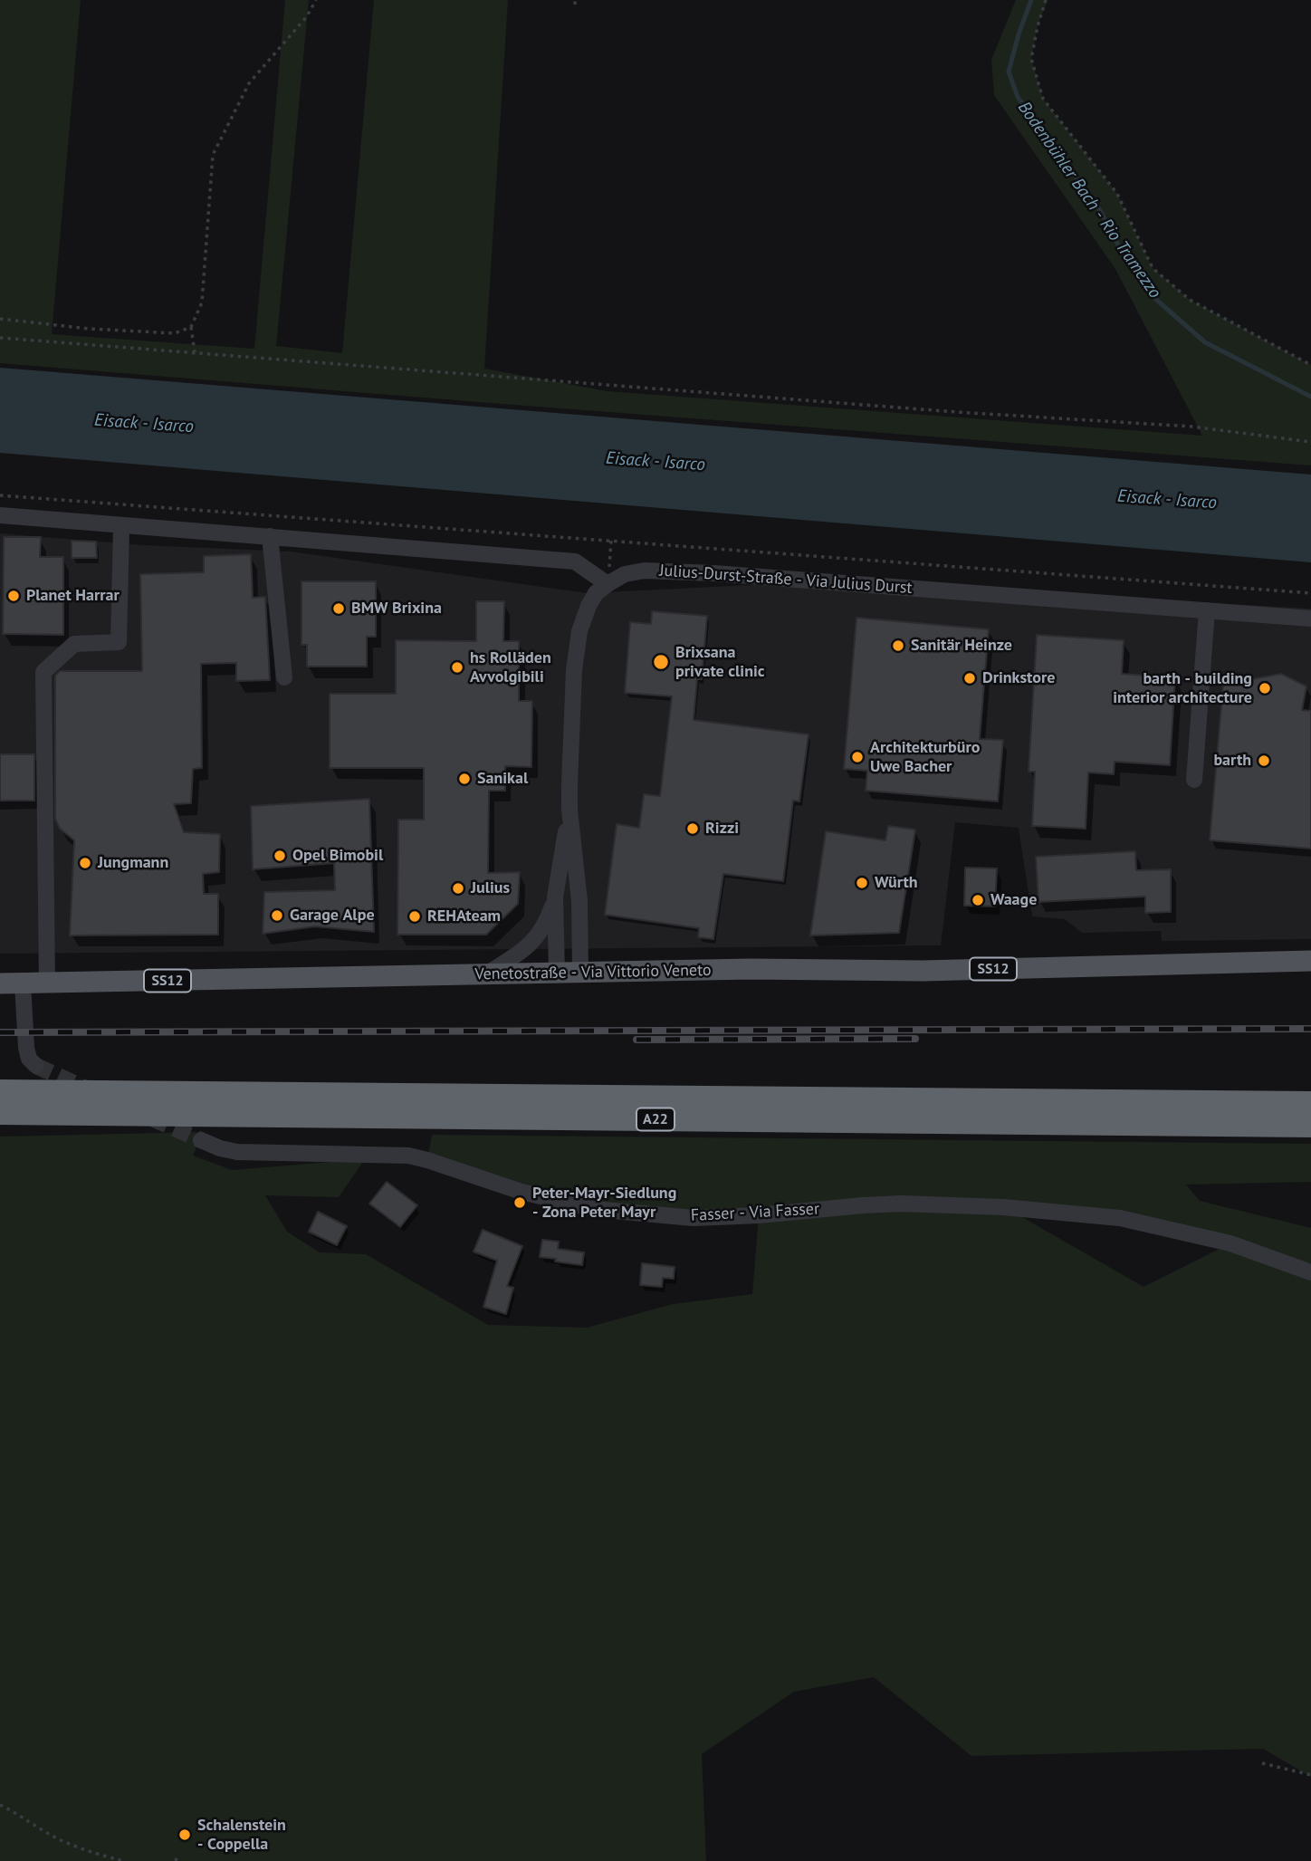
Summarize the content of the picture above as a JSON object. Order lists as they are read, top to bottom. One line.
{"streets":{"highway":["A22"],"main road":["SS12","Venetostraße - Via Vittorio Veneto"],"street":["Julius-Durst-Straße - Via Julius Durst","Fasser - Via Fasser"]},"water":["Bodenbühler Bach - Rio Tramezzo","Eisack - Isarco"],"places":["Planet Harrar","BMW Brixina","Sanitär Heinze","Brixsana private clinic","hs Rolläden Avvolgibili","Drinkstore","barth - building interior architecture","Architekturbüro Uwe Bacher","barth","Sanikal","Rizzi","Opel Bimobil","Jungmann","Würth","Julius","Waage","Garage Alpe","REHAteam","Peter-Mayr-Siedlung - Zona Peter Mayr","Schalenstein - Coppella"]}
